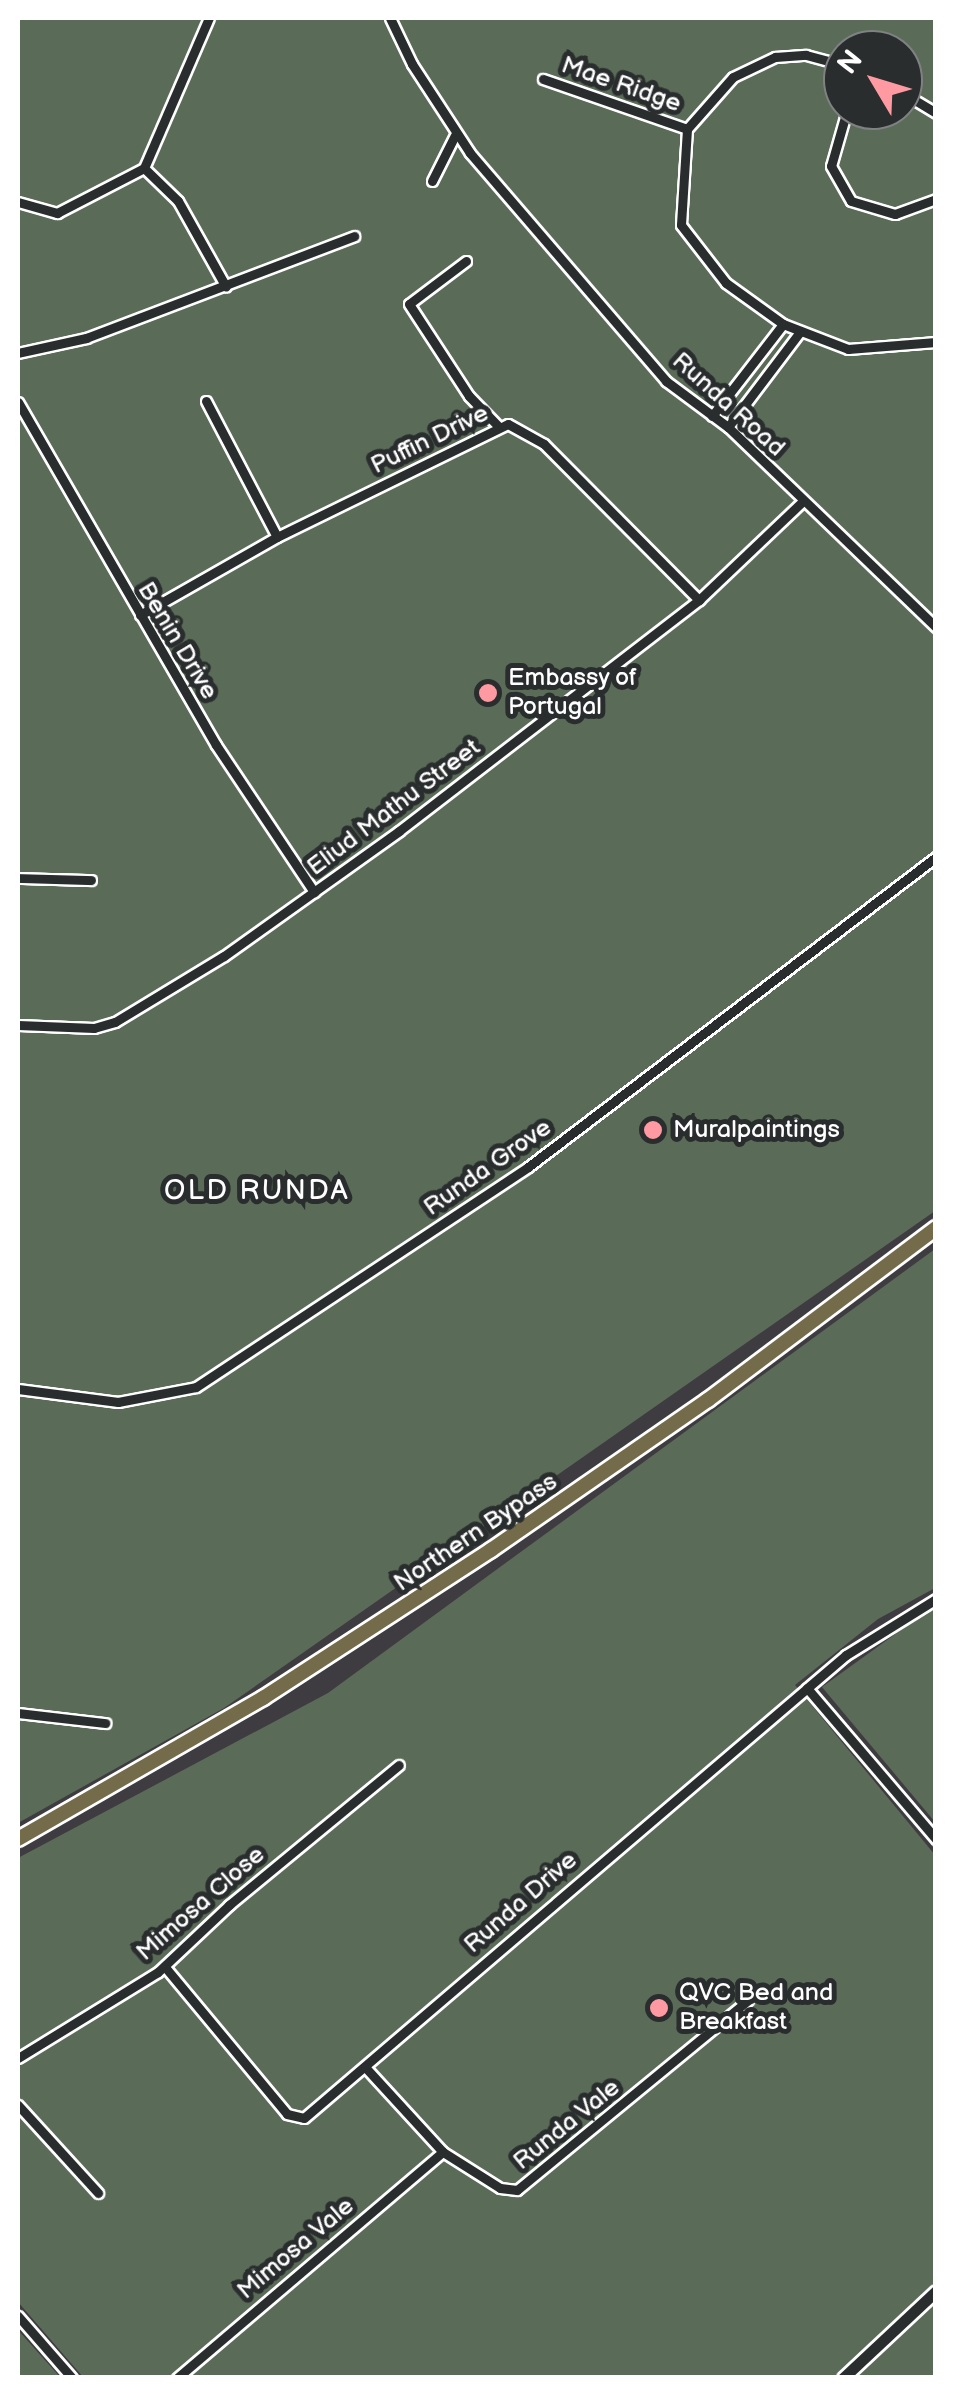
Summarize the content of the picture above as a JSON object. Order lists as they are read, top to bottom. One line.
{"streets":{"main road":["Northern Bypass"],"street":["Mae Ridge","Runda Road","Puffin Drive","Benin Drive","Eliud Mathu Street","Runda Grove","Runda Drive","Mimosa Close","Runda Vale","Mimosa Vale"]},"crossings":[["Runda Road","Eliud Mathu Street"],["Puffin Drive","Benin Drive"],["Puffin Drive","Eliud Mathu Street"],["Benin Drive","Eliud Mathu Street"],["Runda Drive","Mimosa Close"],["Runda Drive","Runda Vale"],["Runda Vale","Mimosa Vale"]],"districts":["OLD RUNDA"],"places":["Embassy of Portugal","Muralpaintings","QVC Bed and Breakfast"],"north":"top left"}
